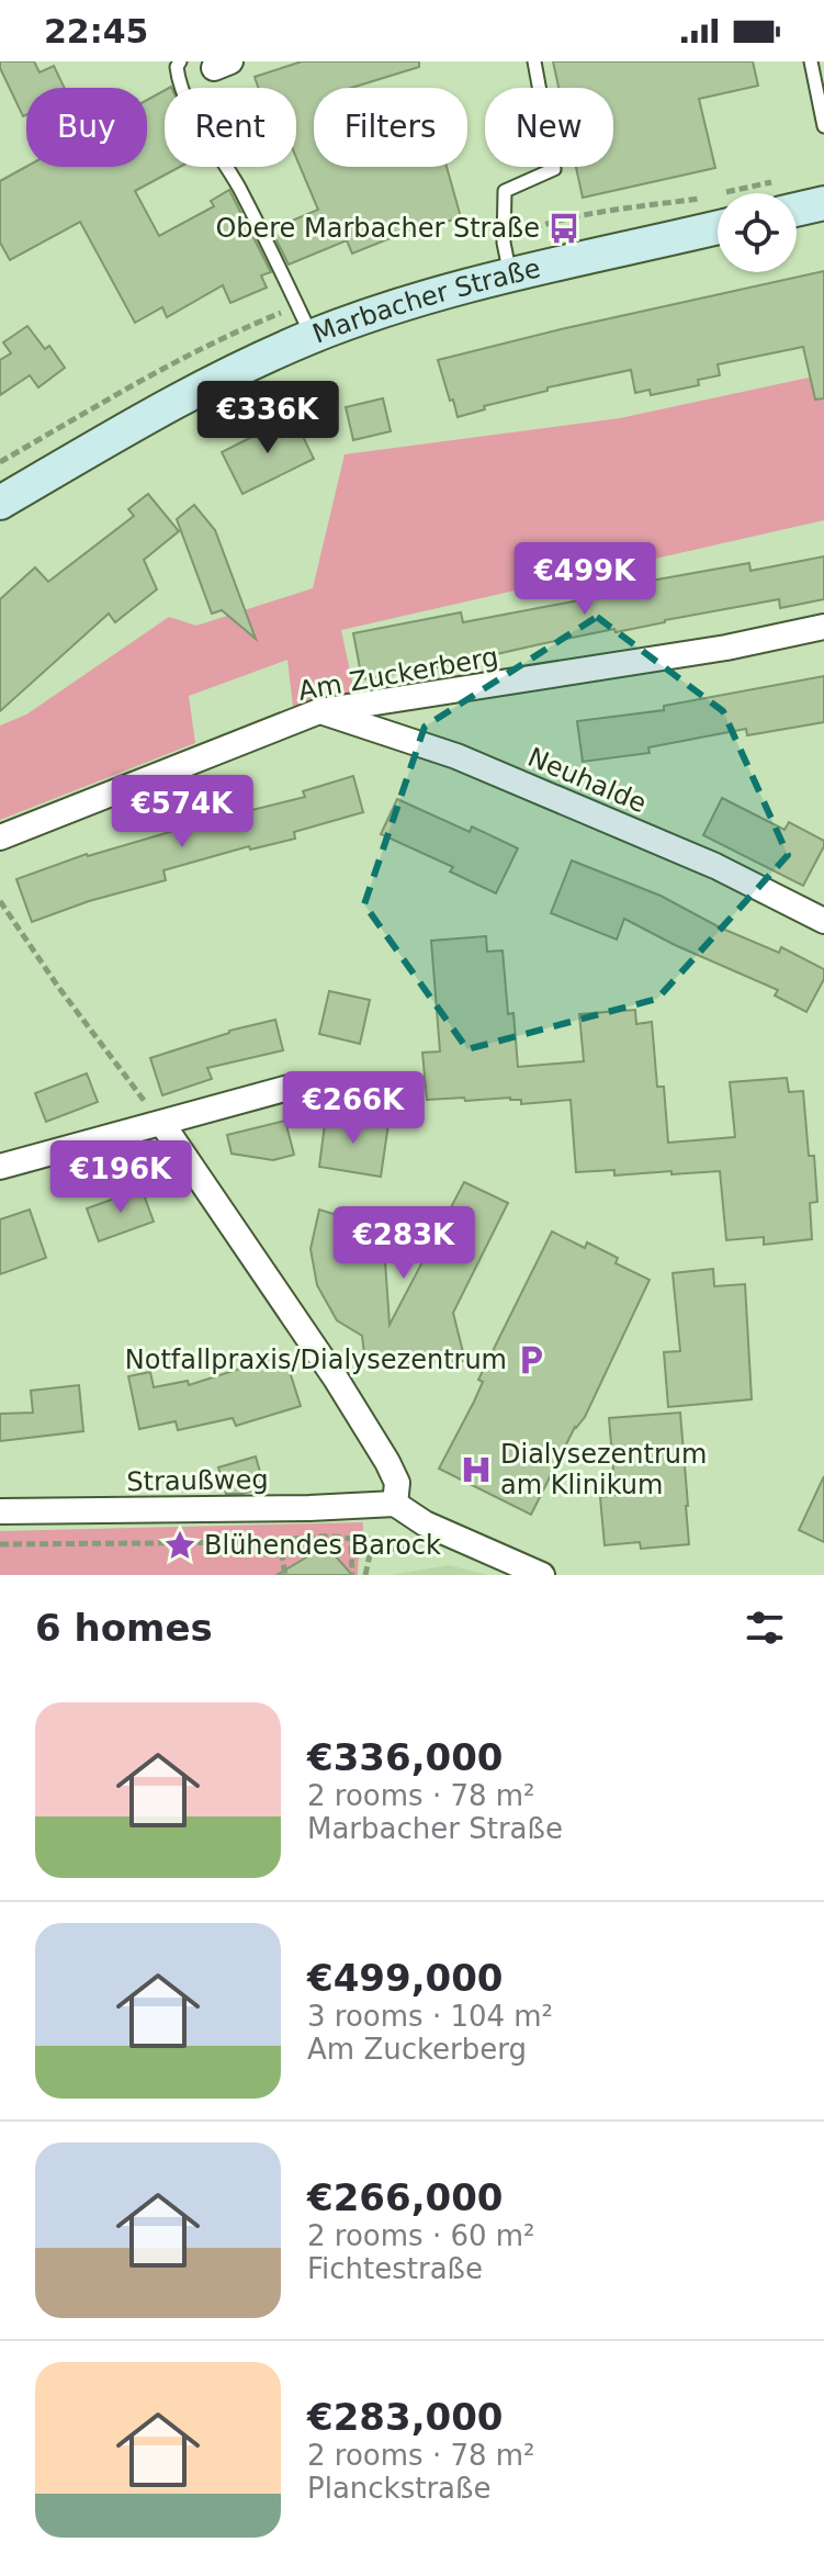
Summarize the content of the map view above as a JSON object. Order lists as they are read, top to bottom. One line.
{"streets":{"main road":["Marbacher Straße"],"street":["Am Zuckerberg","Neuhalde","Straußweg"]},"crossings":[["Am Zuckerberg","Neuhalde"]],"places":{"bus stop":["Obere Marbacher Straße"],"parking":["Notfallpraxis/Dialysezentrum"],"hospital":["Dialysezentrum am Klinikum"],"place":["Blühendes Barock"]},"page":{"status":"22:45","chip":["Buy","Rent","Filters","New"],"price":["€336K","€499K","€574K","€266K","€196K","€283K"],"heading":"6 homes","list":[{"name":"€336,000","note":"2 rooms · 78 m² · Marbacher Straße"},{"name":"€499,000","note":"3 rooms · 104 m² · Am Zuckerberg"},{"name":"€266,000","note":"2 rooms · 60 m² · Fichtestraße"},{"name":"€283,000","note":"2 rooms · 78 m² · Planckstraße"}]}}
